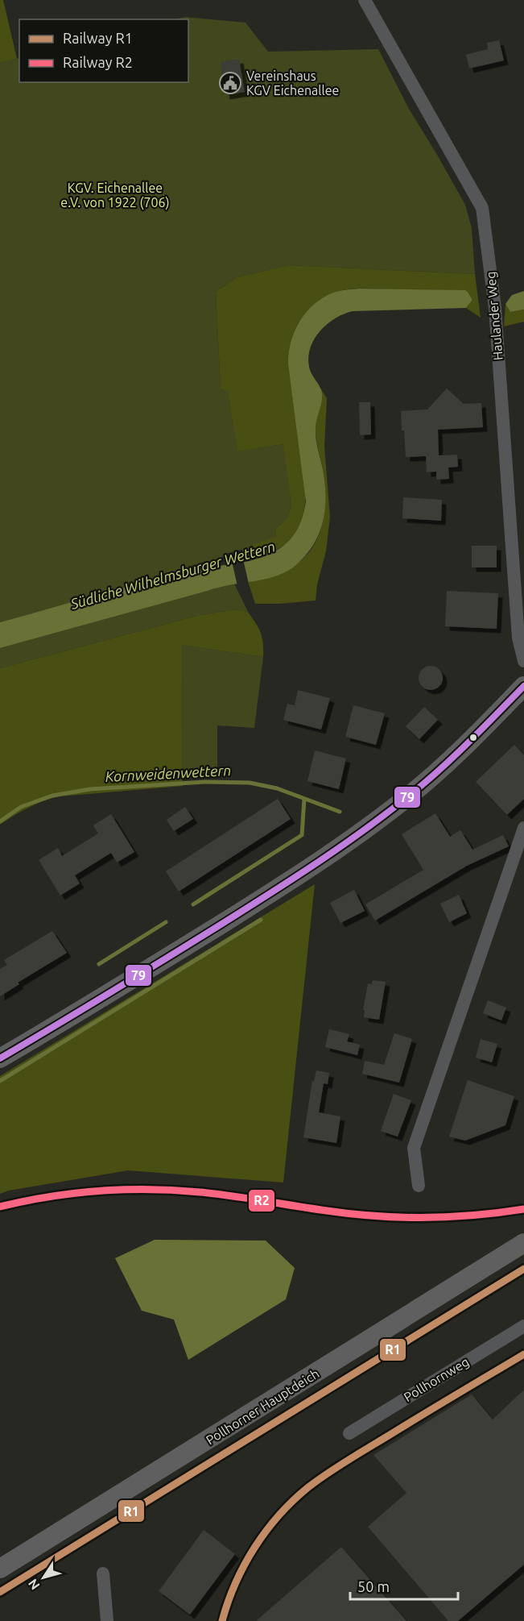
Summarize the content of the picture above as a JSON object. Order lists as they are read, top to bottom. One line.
{"streets":{"main road":["Pollhorner Hauptdeich"],"street":["Haulander Weg","Pollhornweg"]},"water":["Südliche Wilhelmsburger Wettern","Kornweidenwettern"],"parks":["KGV. Eichenallee e.V. von 1922 (706)"],"places":{"public building":["Vereinshaus KGV Eichenallee"]},"lines":["transit line 79","rail line R2","rail line R1"],"legend":["Railway R1","Railway R2"],"scale_bar":"50 m","north":"bottom left"}
